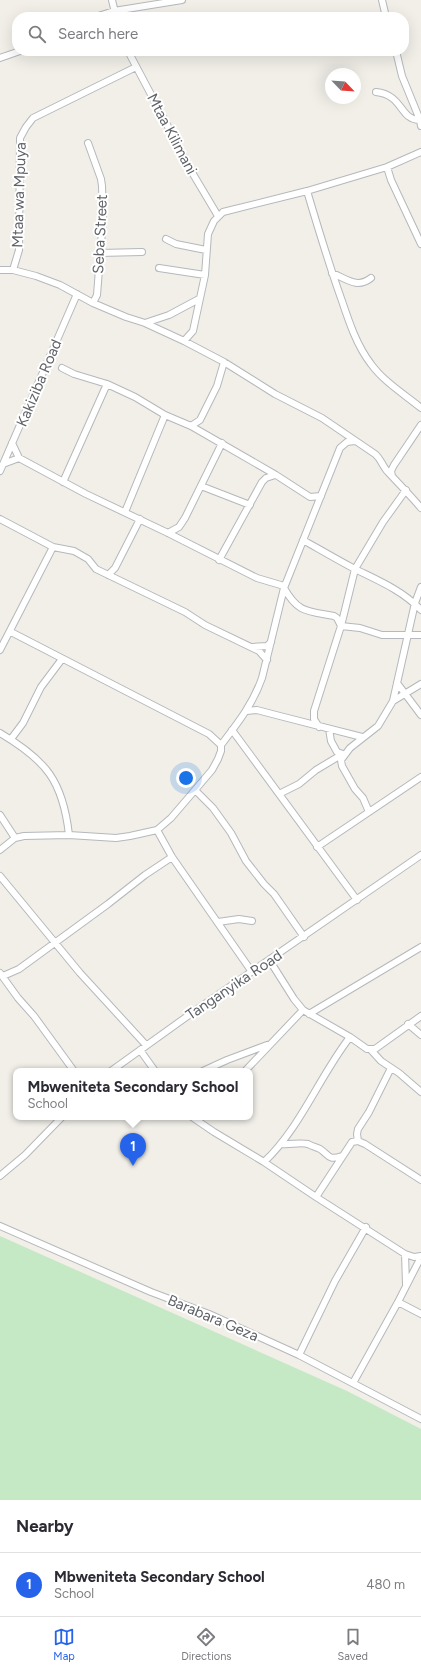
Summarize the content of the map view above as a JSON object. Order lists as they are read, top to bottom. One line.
{"streets":{"street":["Mtaa Kilimani","Mtaa wa Mpuya","Seba Street","Kakiziba Road","Tanganyika Road","Barabara Geza"]},"crossings":[["Mtaa Kilimani","Mtaa wa Mpuya"]],"north":"bottom right","page":{"search":"Search here","popup":["Mbweniteta Secondary School","School"],"pins":"1","heading":"Nearby","list":[{"mark":"1","name":"Mbweniteta Secondary School","note":"School","value":"480 m"}],"nav":["Map","Directions","Saved"]}}
